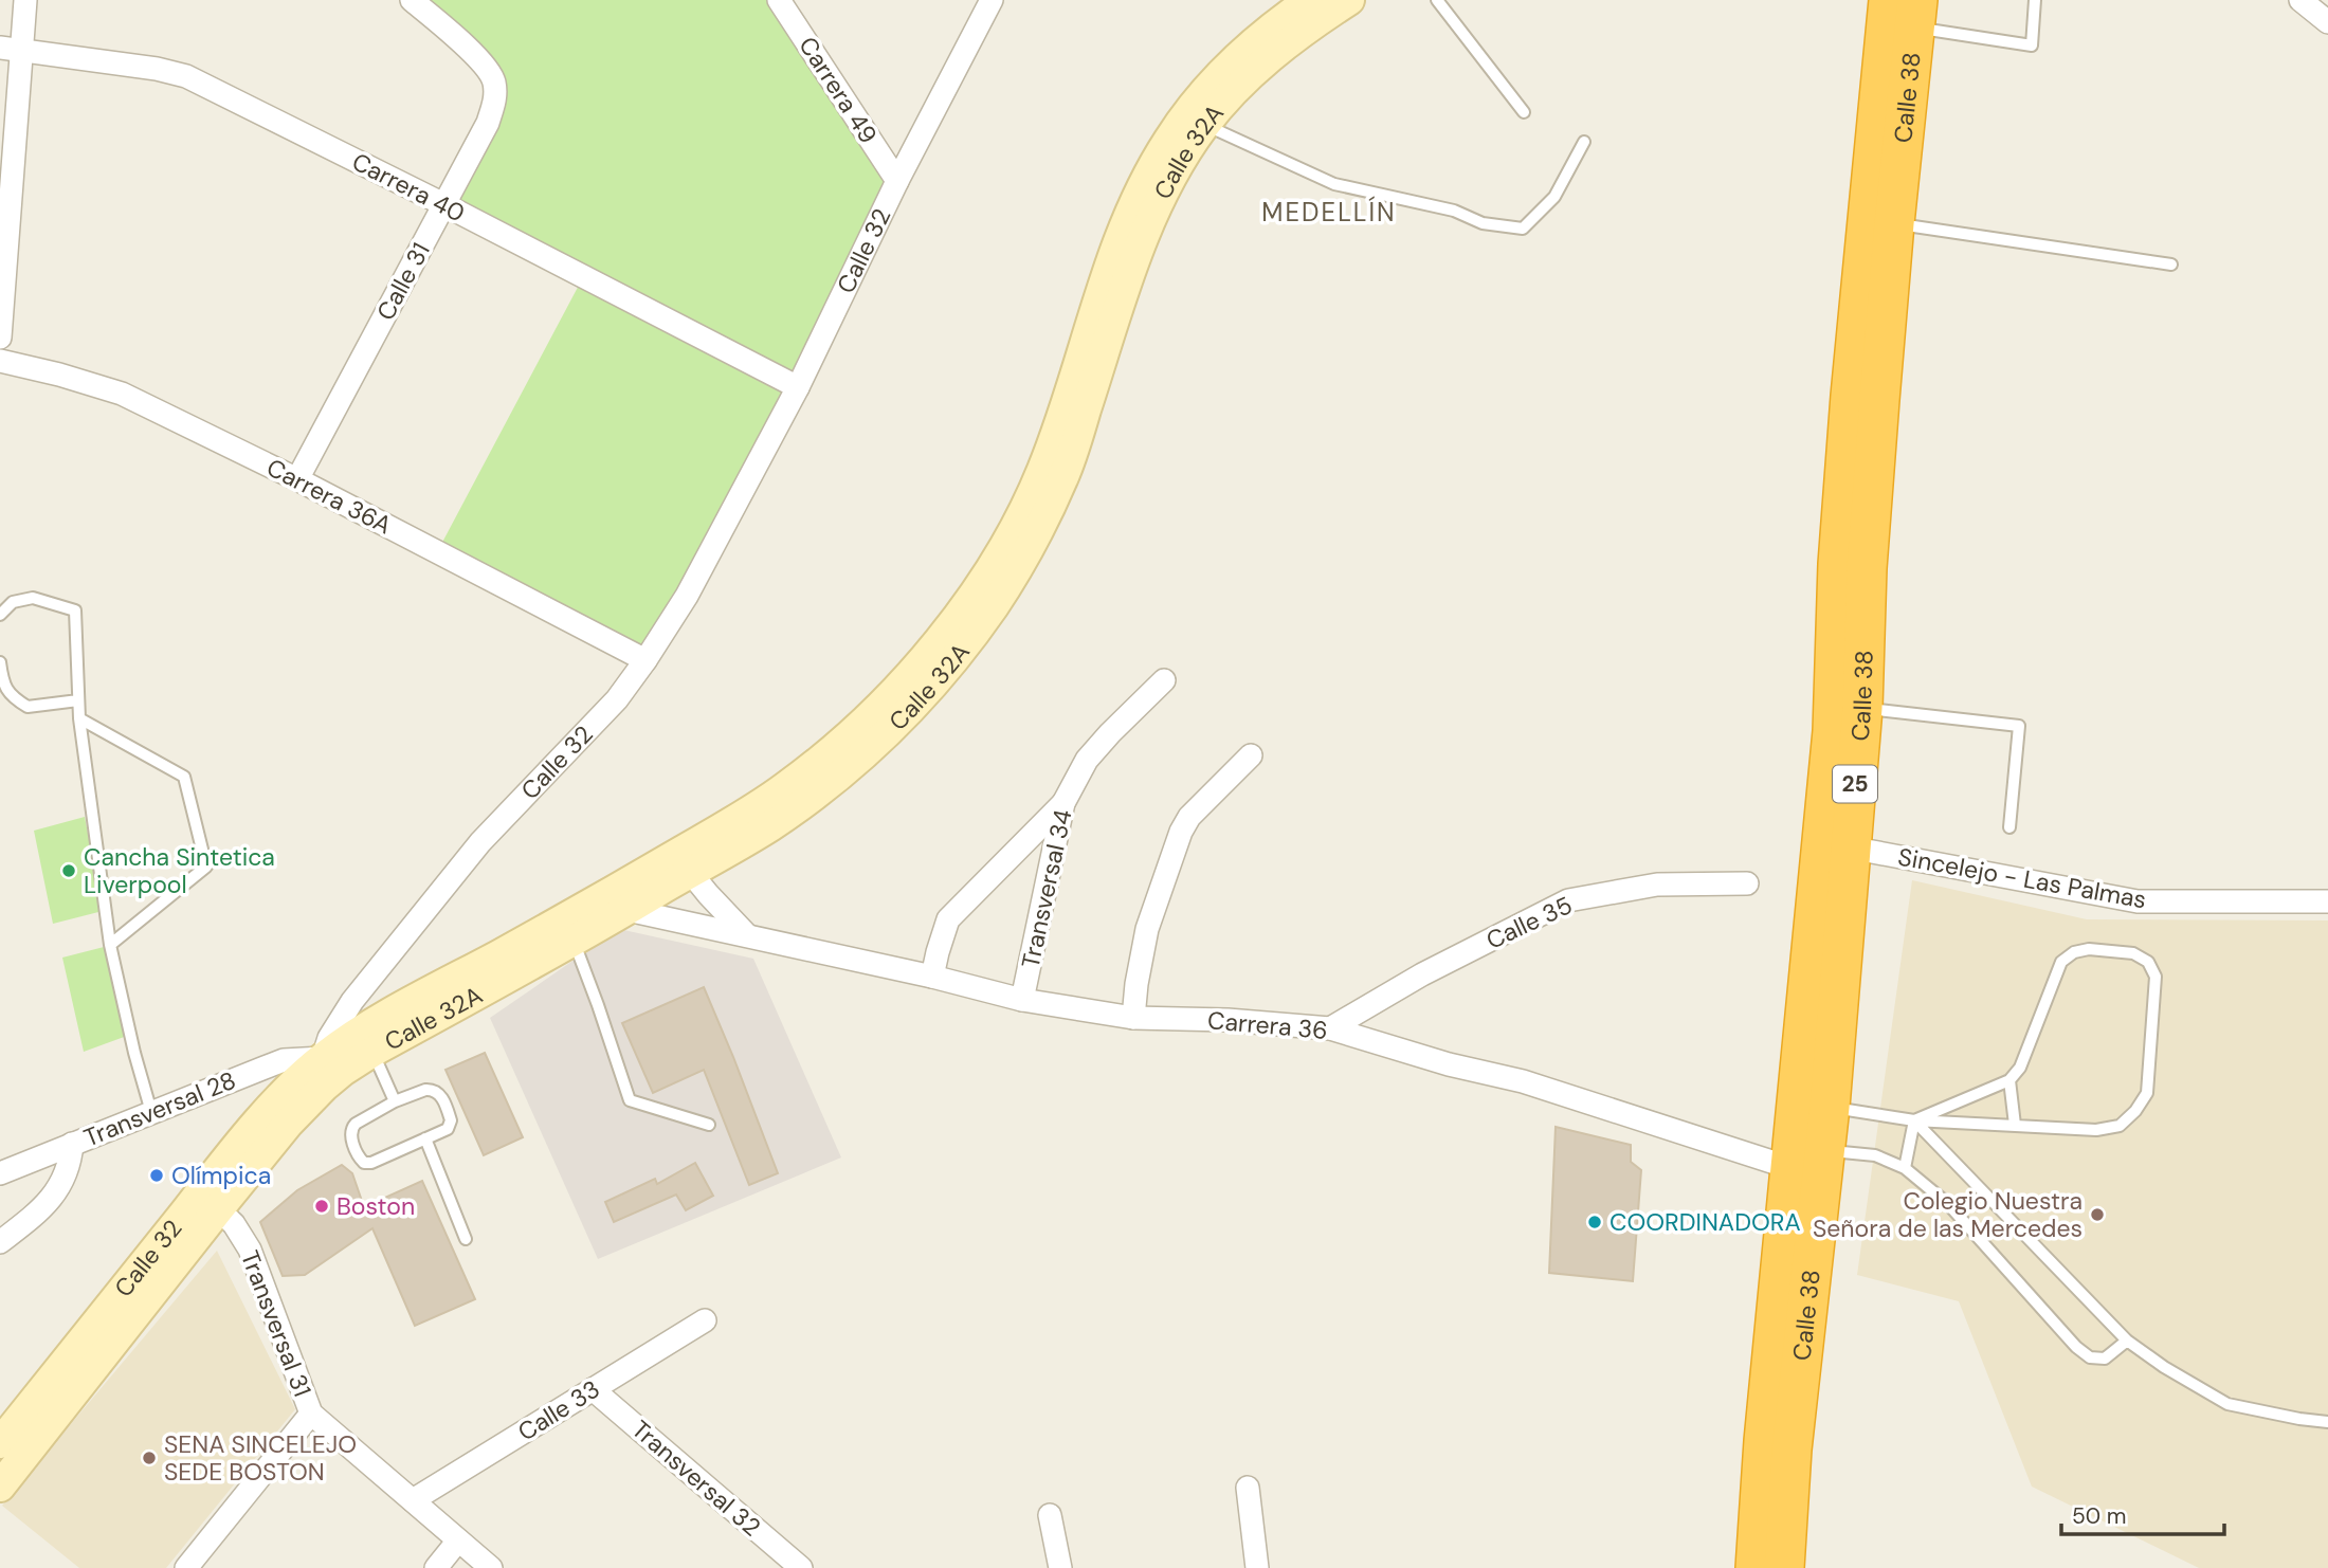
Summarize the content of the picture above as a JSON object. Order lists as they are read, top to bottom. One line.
{"streets":{"highway":["Calle 38","25"],"main road":["Calle 32A","Calle 32"],"street":["Carrera 49","Carrera 40","Calle 31","Carrera 36A","Sincelejo - Las Palmas","Transversal 34","Calle 35","Carrera 36","Transversal 28","Transversal 31","Calle 33","Transversal 32"]},"crossings":[["Carrera 49","Calle 32"],["Calle 38","Sincelejo - Las Palmas"],["Calle 38","Carrera 36"],["Calle 32A","Calle 32"],["Calle 32A","Carrera 36"],["Calle 32A","Transversal 28"],["Carrera 40","Calle 32"],["Carrera 40","Calle 31"],["Calle 32","Carrera 36A"],["Calle 32","Transversal 28"],["Calle 32","Transversal 31"],["Calle 31","Carrera 36A"],["Transversal 34","Carrera 36"],["Calle 35","Carrera 36"],["Transversal 31","Calle 33"],["Calle 33","Transversal 32"]],"districts":["MEDELLÍN"],"places":["Cancha Sintetica Liverpool","Olímpica","Boston","Colegio Nuestra Señora de las Mercedes","COORDINADORA","SENA SINCELEJO SEDE BOSTON"],"scale_bar":"50 m"}
